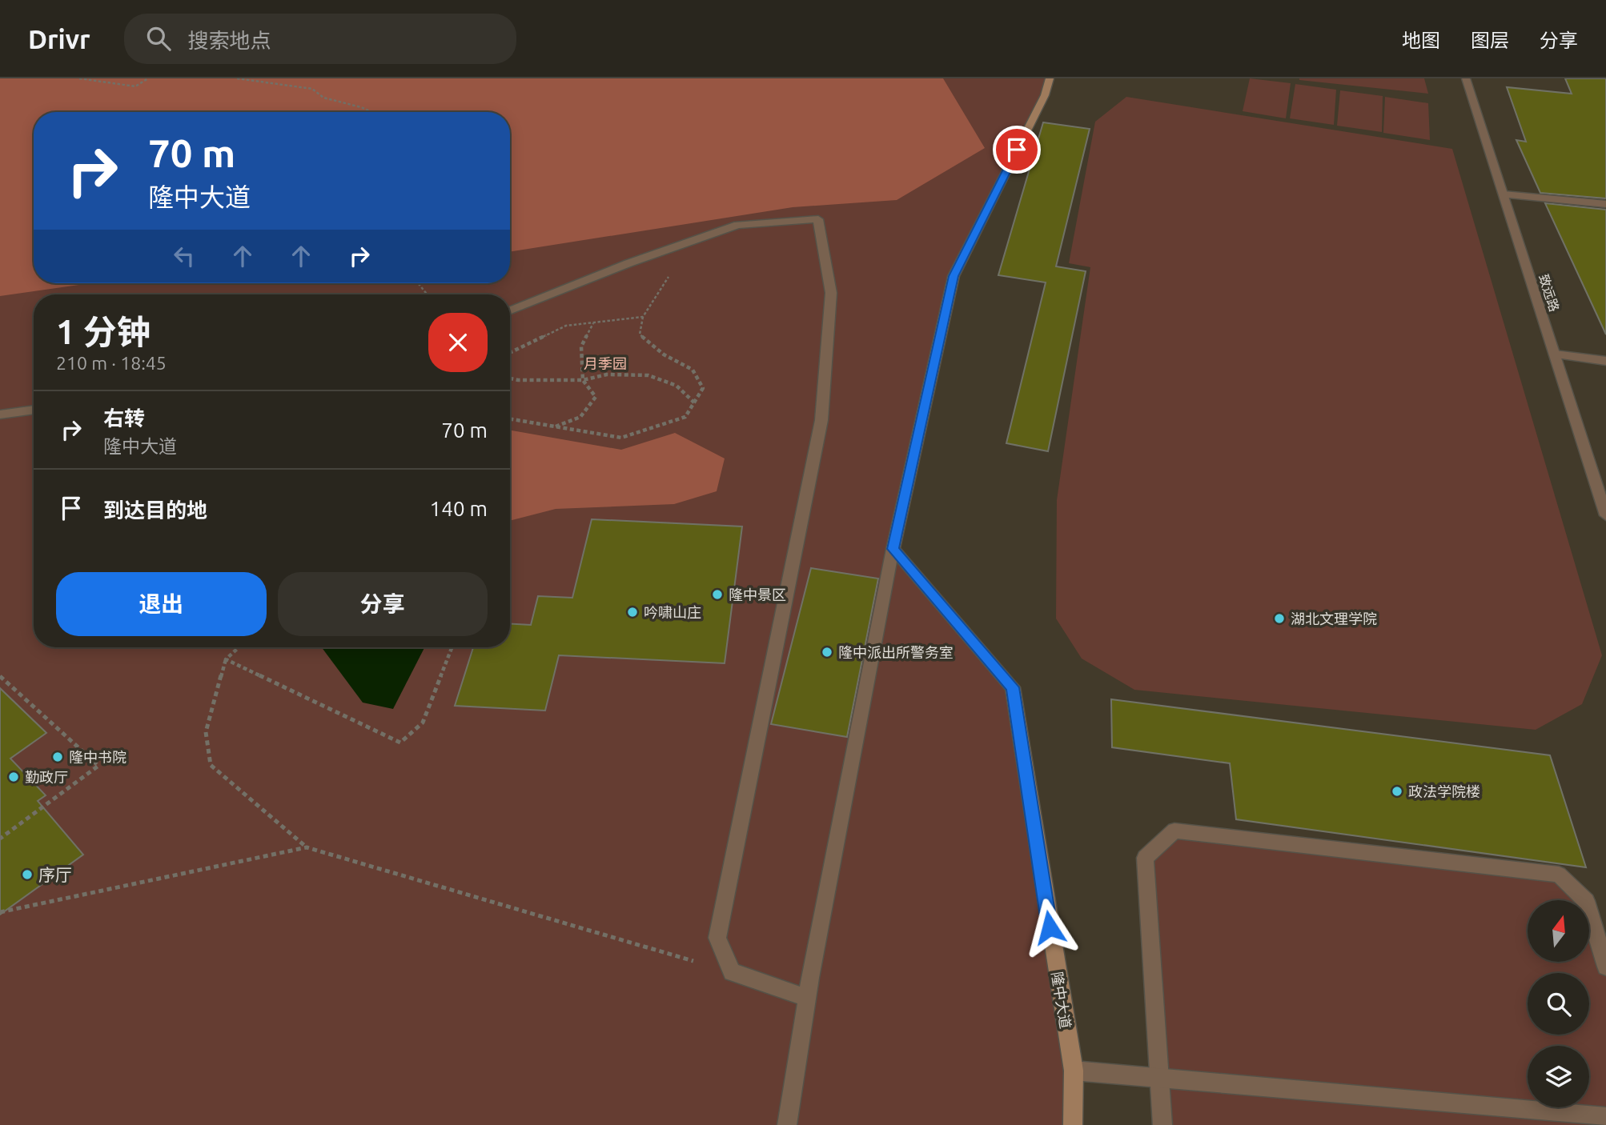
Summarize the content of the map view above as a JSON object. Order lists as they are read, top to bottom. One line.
{"streets":{"main road":["隆中大道"],"street":["致远路"]},"parks":["月季园"],"places":["隆中景区","吟啸山庄","湖北文理学院","隆中派出所警务室","隆中书院","勤政厅","政法学院楼","序厅"],"north":"top","page":{"header":"Drivr","search":"搜索地点","nav":["地图","图层","分享"],"turn":["70 m","隆中大道"],"heading":["1 分钟","210 m · 18:45"],"list":[{"name":"右转","note":"隆中大道","value":"70 m"},{"name":"到达目的地","value":"140 m"}],"buttons":["退出","分享"]}}
